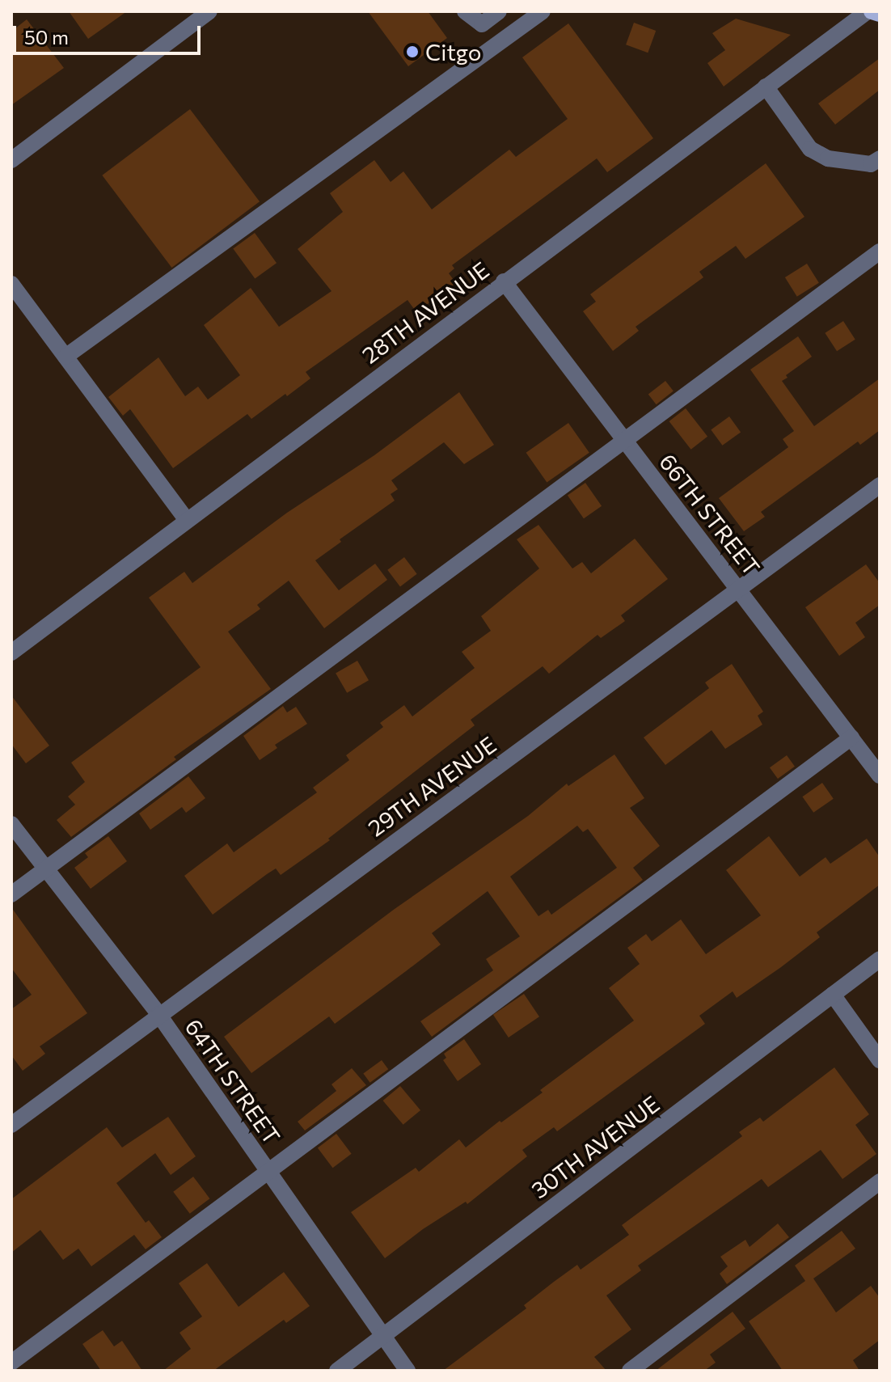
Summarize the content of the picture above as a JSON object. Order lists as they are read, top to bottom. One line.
{"streets":{"street":["28TH AVENUE","66TH STREET","29TH AVENUE","64TH STREET","30TH AVENUE"]},"crossings":[["28TH AVENUE","66TH STREET"],["66TH STREET","29TH AVENUE"],["29TH AVENUE","64TH STREET"],["64TH STREET","30TH AVENUE"]],"places":["Citgo"],"scale_bar":"50 m"}
